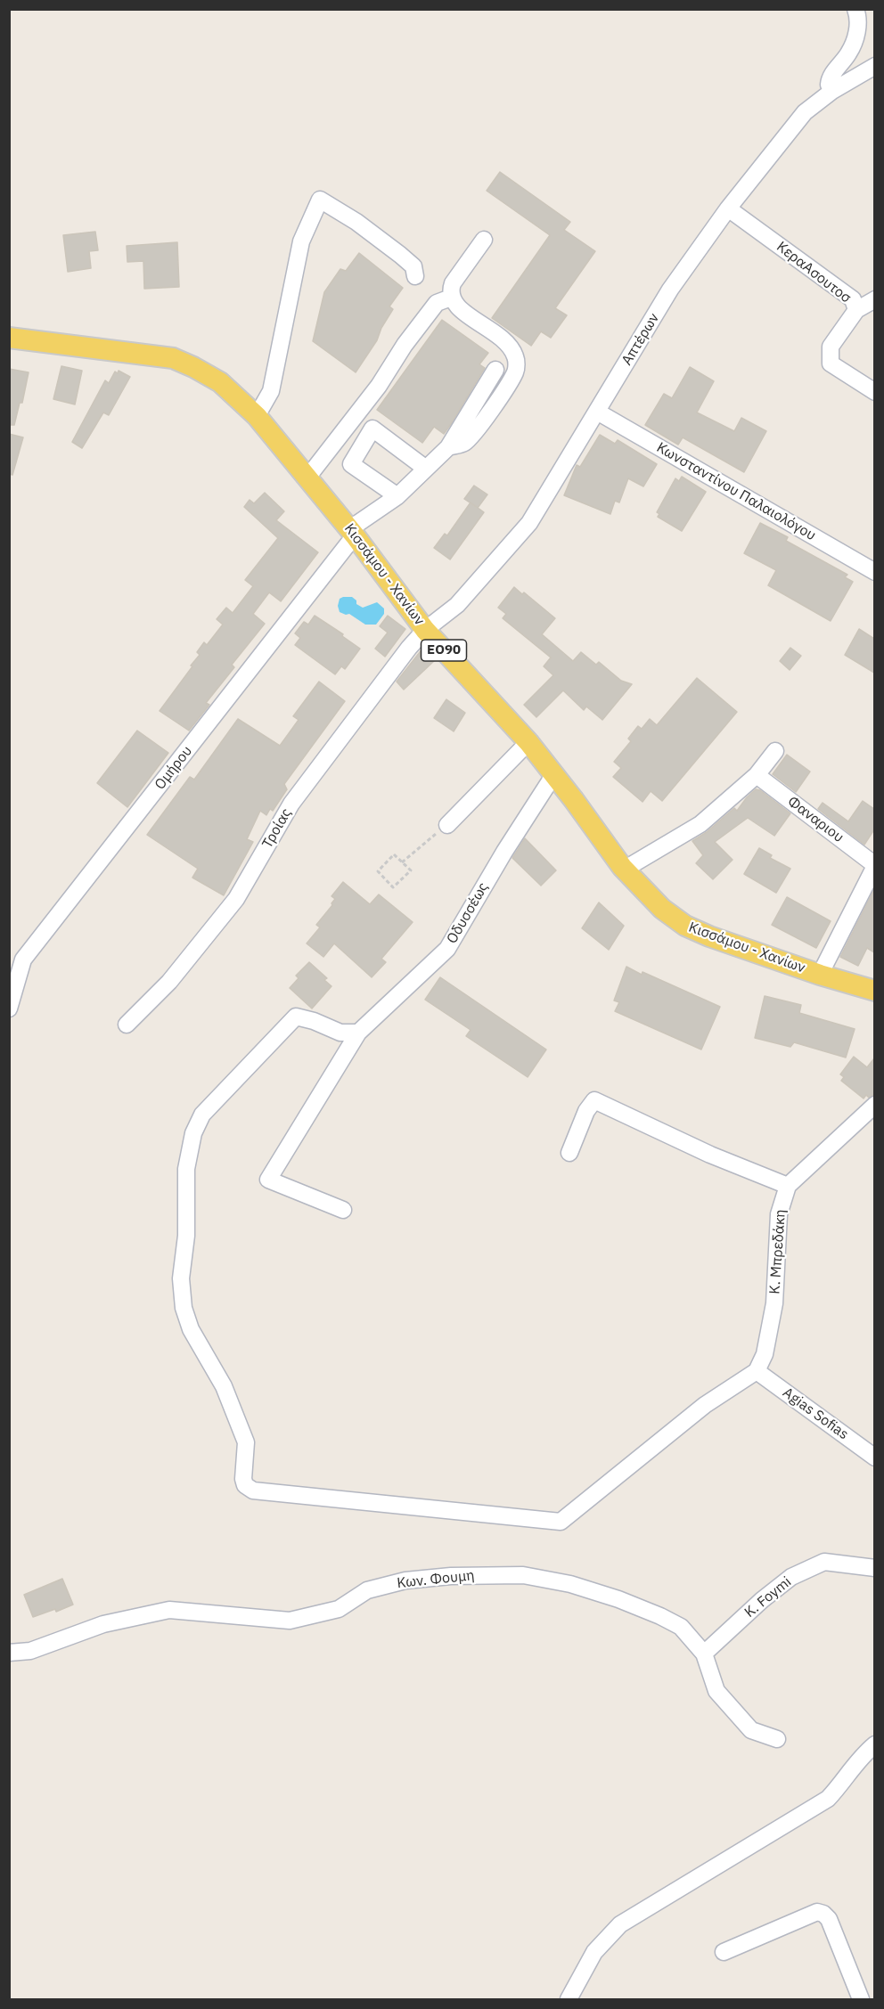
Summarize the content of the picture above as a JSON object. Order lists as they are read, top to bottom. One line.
{"streets":{"main road":["Κισσάμου - Χανίων","ΕΟ90"],"street":["ΚεραΑσουτοσ","Απτέρων","Κωνσταντίνου Παλαιολόγου","Ομήρου","Φαναριου","Τροίας","Οδυσσέως","Κ. Μπρεδάκη","Agias Sofias","Κων. Φουμη","K. Foymi"]},"crossings":[["ΚεραΑσουτοσ","Απτέρων"],["Απτέρων","Κωνσταντίνου Παλαιολόγου"],["Απτέρων","Κισσάμου - Χανίων"],["Απτέρων","Τροίας"],["Κισσάμου - Χανίων","Ομήρου"],["Κισσάμου - Χανίων","Τροίας"],["Κισσάμου - Χανίων","Οδυσσέως"],["Κ. Μπρεδάκη","Agias Sofias"],["Κων. Φουμη","K. Foymi"]]}
